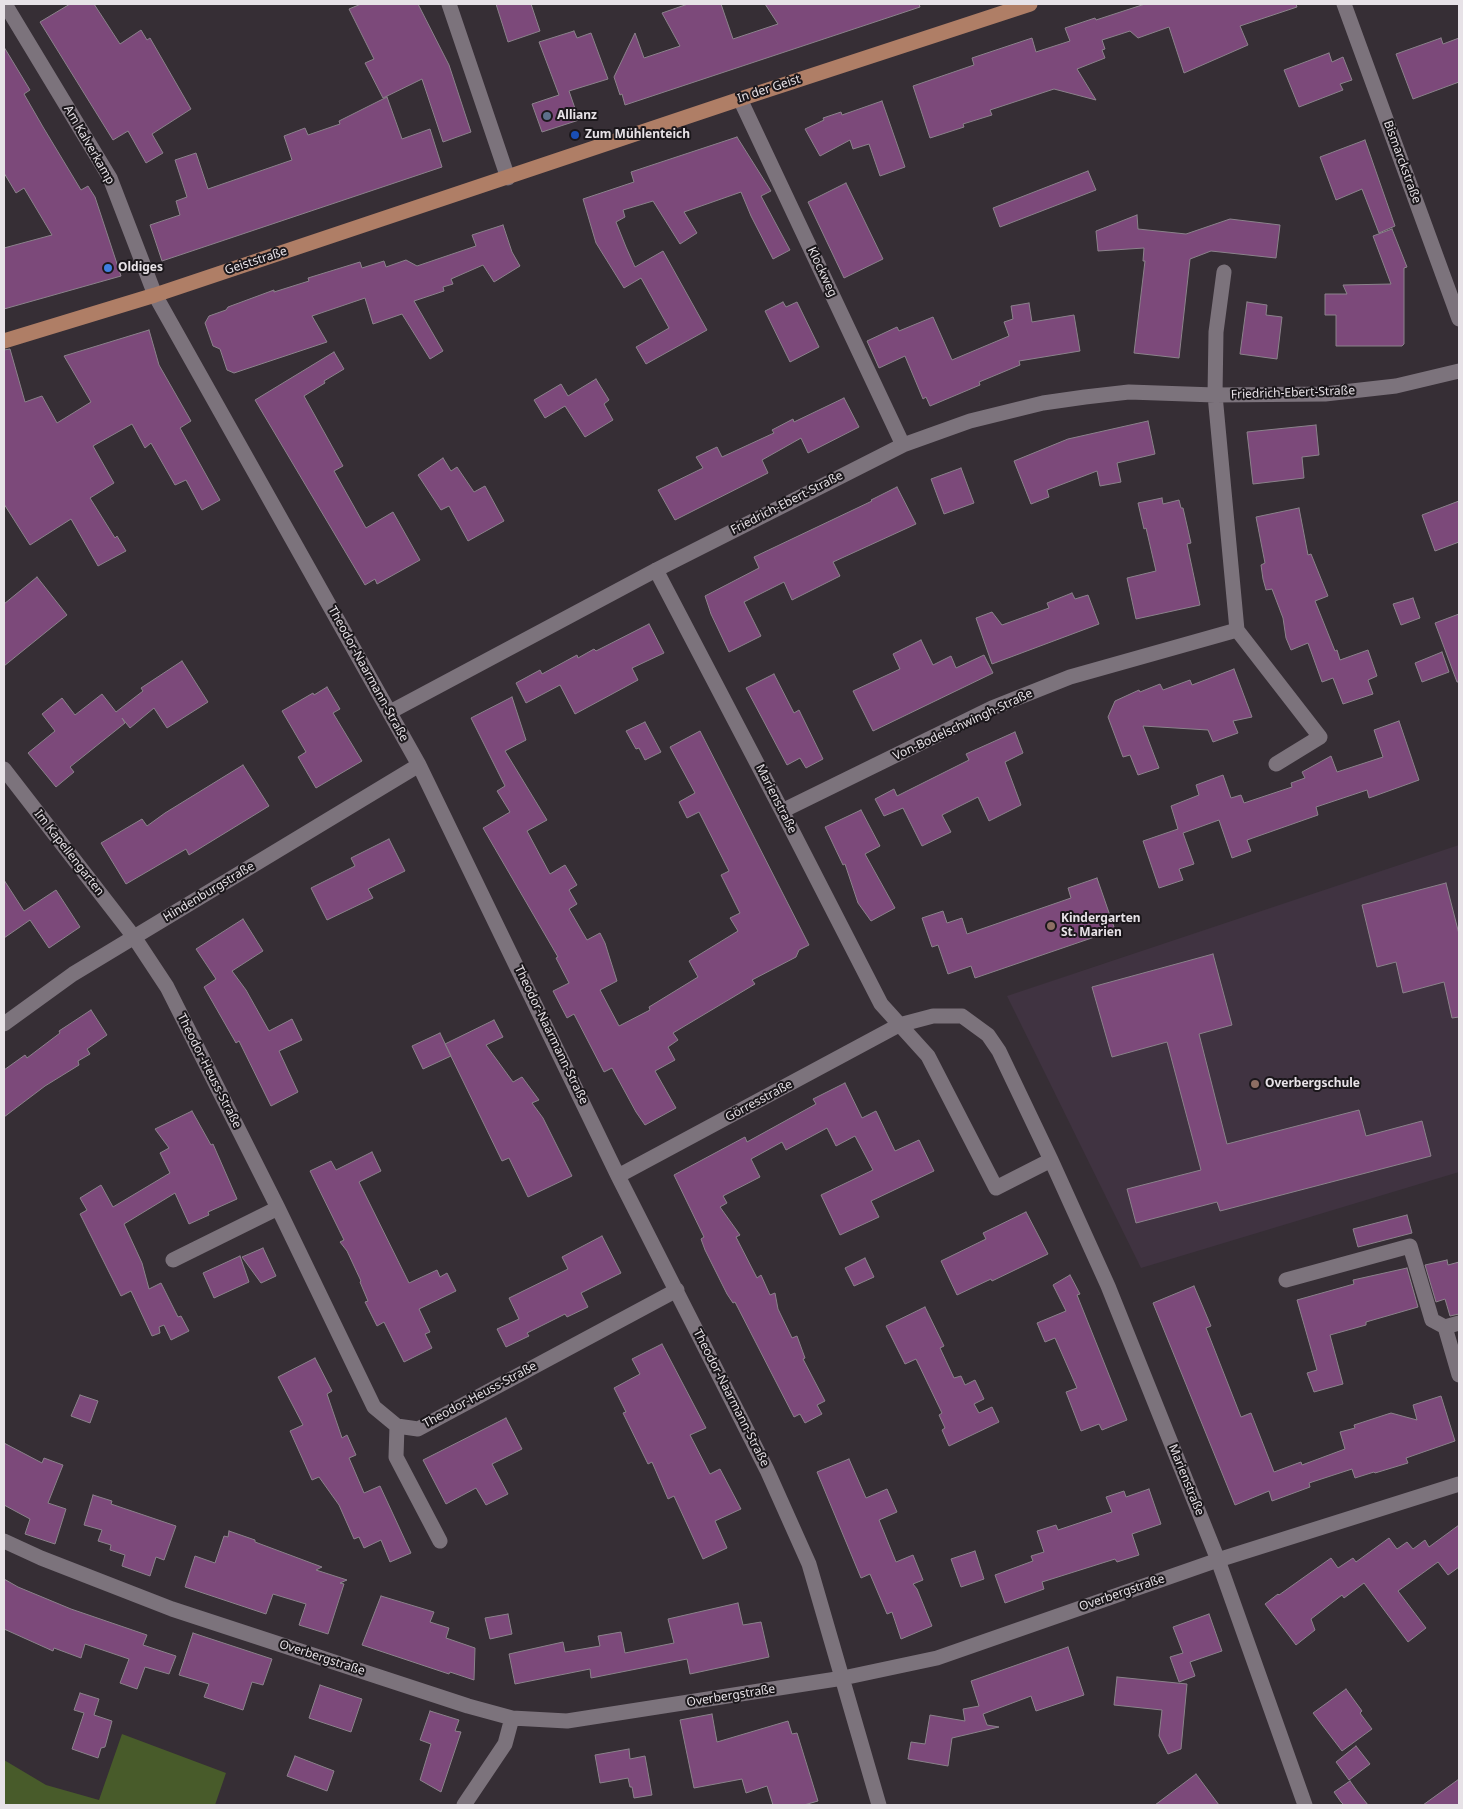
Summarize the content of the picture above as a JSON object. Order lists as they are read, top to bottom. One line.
{"streets":{"main road":["In der Geist","Geiststraße"],"street":["Am Kalverkamp","Bismarckstraße","Klockweg","Friedrich-Ebert-Straße","Theodor-Naarmann-Straße","Von-Bodelschwingh-Straße","Marienstraße","Im Kapellengarten","Hindenburgstraße","Theodor-Heuss-Straße","Görresstraße","Overbergstraße"]},"crossings":[["In der Geist","Geiststraße"],["In der Geist","Klockweg"],["Am Kalverkamp","Geiststraße"],["Am Kalverkamp","Theodor-Naarmann-Straße"],["Geiststraße","Theodor-Naarmann-Straße"],["Klockweg","Friedrich-Ebert-Straße"],["Friedrich-Ebert-Straße","Theodor-Naarmann-Straße"],["Friedrich-Ebert-Straße","Marienstraße"],["Theodor-Naarmann-Straße","Hindenburgstraße"],["Theodor-Naarmann-Straße","Theodor-Heuss-Straße"],["Theodor-Naarmann-Straße","Görresstraße"],["Theodor-Naarmann-Straße","Overbergstraße"],["Von-Bodelschwingh-Straße","Marienstraße"],["Marienstraße","Görresstraße"],["Marienstraße","Overbergstraße"],["Im Kapellengarten","Hindenburgstraße"],["Im Kapellengarten","Theodor-Heuss-Straße"],["Hindenburgstraße","Theodor-Heuss-Straße"]],"places":["Allianz","Zum Mühlenteich","Oldiges","Kindergarten St. Marien","Overbergschule"]}
